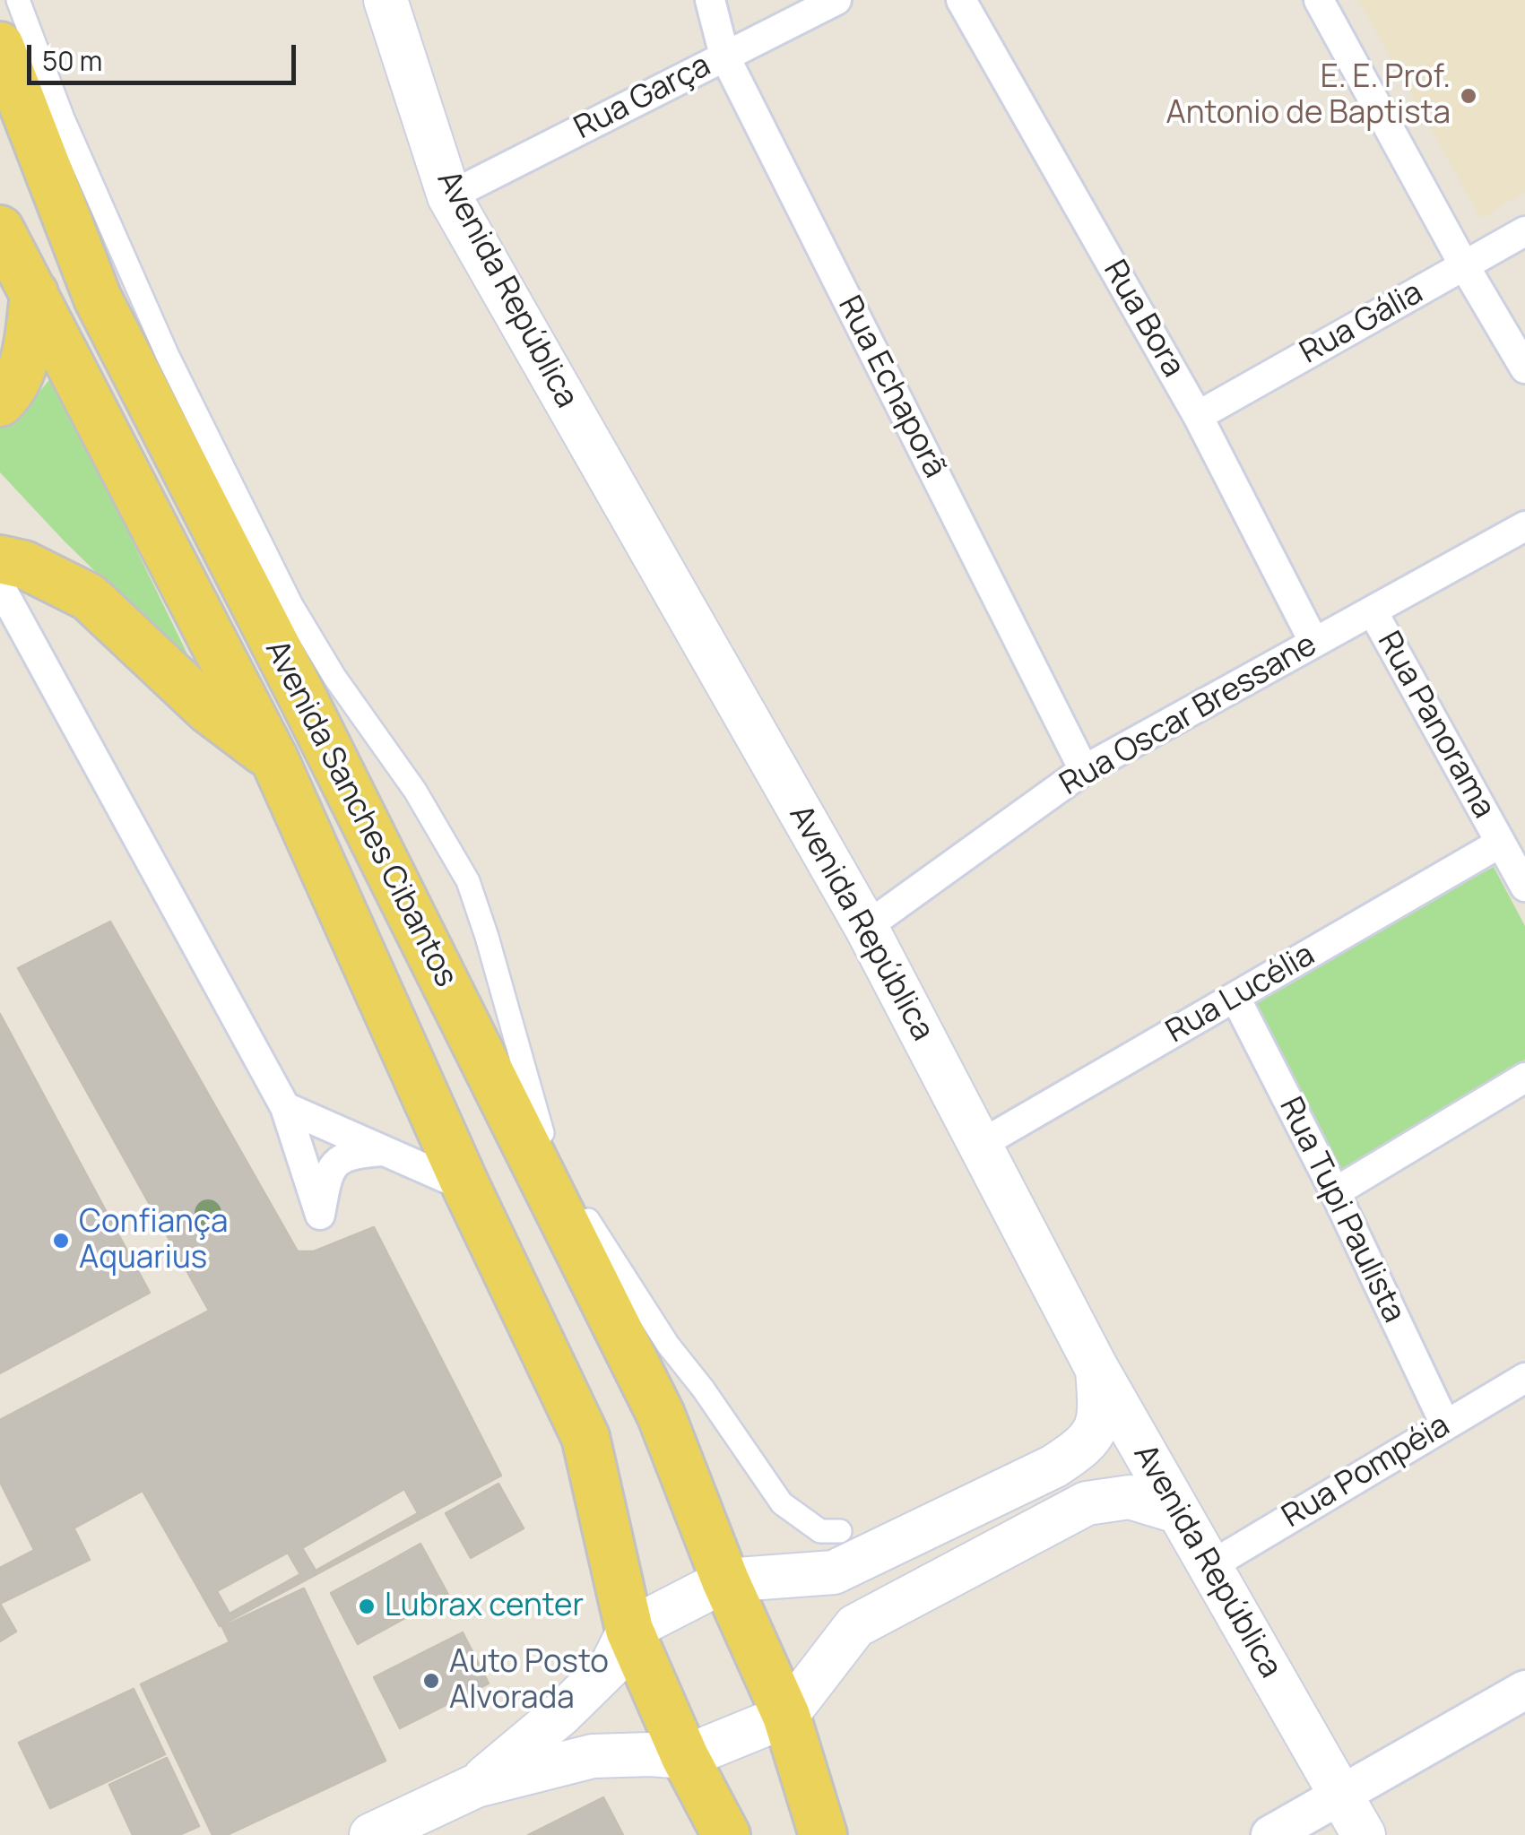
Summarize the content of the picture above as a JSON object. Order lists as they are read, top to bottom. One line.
{"streets":{"main road":["Avenida República","Avenida Sanches Cibantos"],"street":["Rua Garça","Rua Bora","Rua Gália","Rua Echaporã","Rua Oscar Bressane","Rua Panorama","Rua Lucélia","Rua Tupi Paulista","Rua Pompéia"]},"crossings":[["Rua Garça","Avenida República"],["Rua Garça","Rua Echaporã"],["Avenida República","Rua Oscar Bressane"],["Avenida República","Rua Lucélia"],["Avenida República","Rua Pompéia"],["Rua Bora","Rua Gália"],["Rua Bora","Rua Oscar Bressane"],["Rua Echaporã","Rua Oscar Bressane"],["Rua Oscar Bressane","Rua Panorama"],["Rua Panorama","Rua Lucélia"],["Rua Lucélia","Rua Tupi Paulista"],["Rua Tupi Paulista","Rua Pompéia"]],"places":["E. E. Prof. Antonio de Baptista","Confiança Aquarius","Lubrax center","Auto Posto Alvorada"],"scale_bar":"50 m"}
